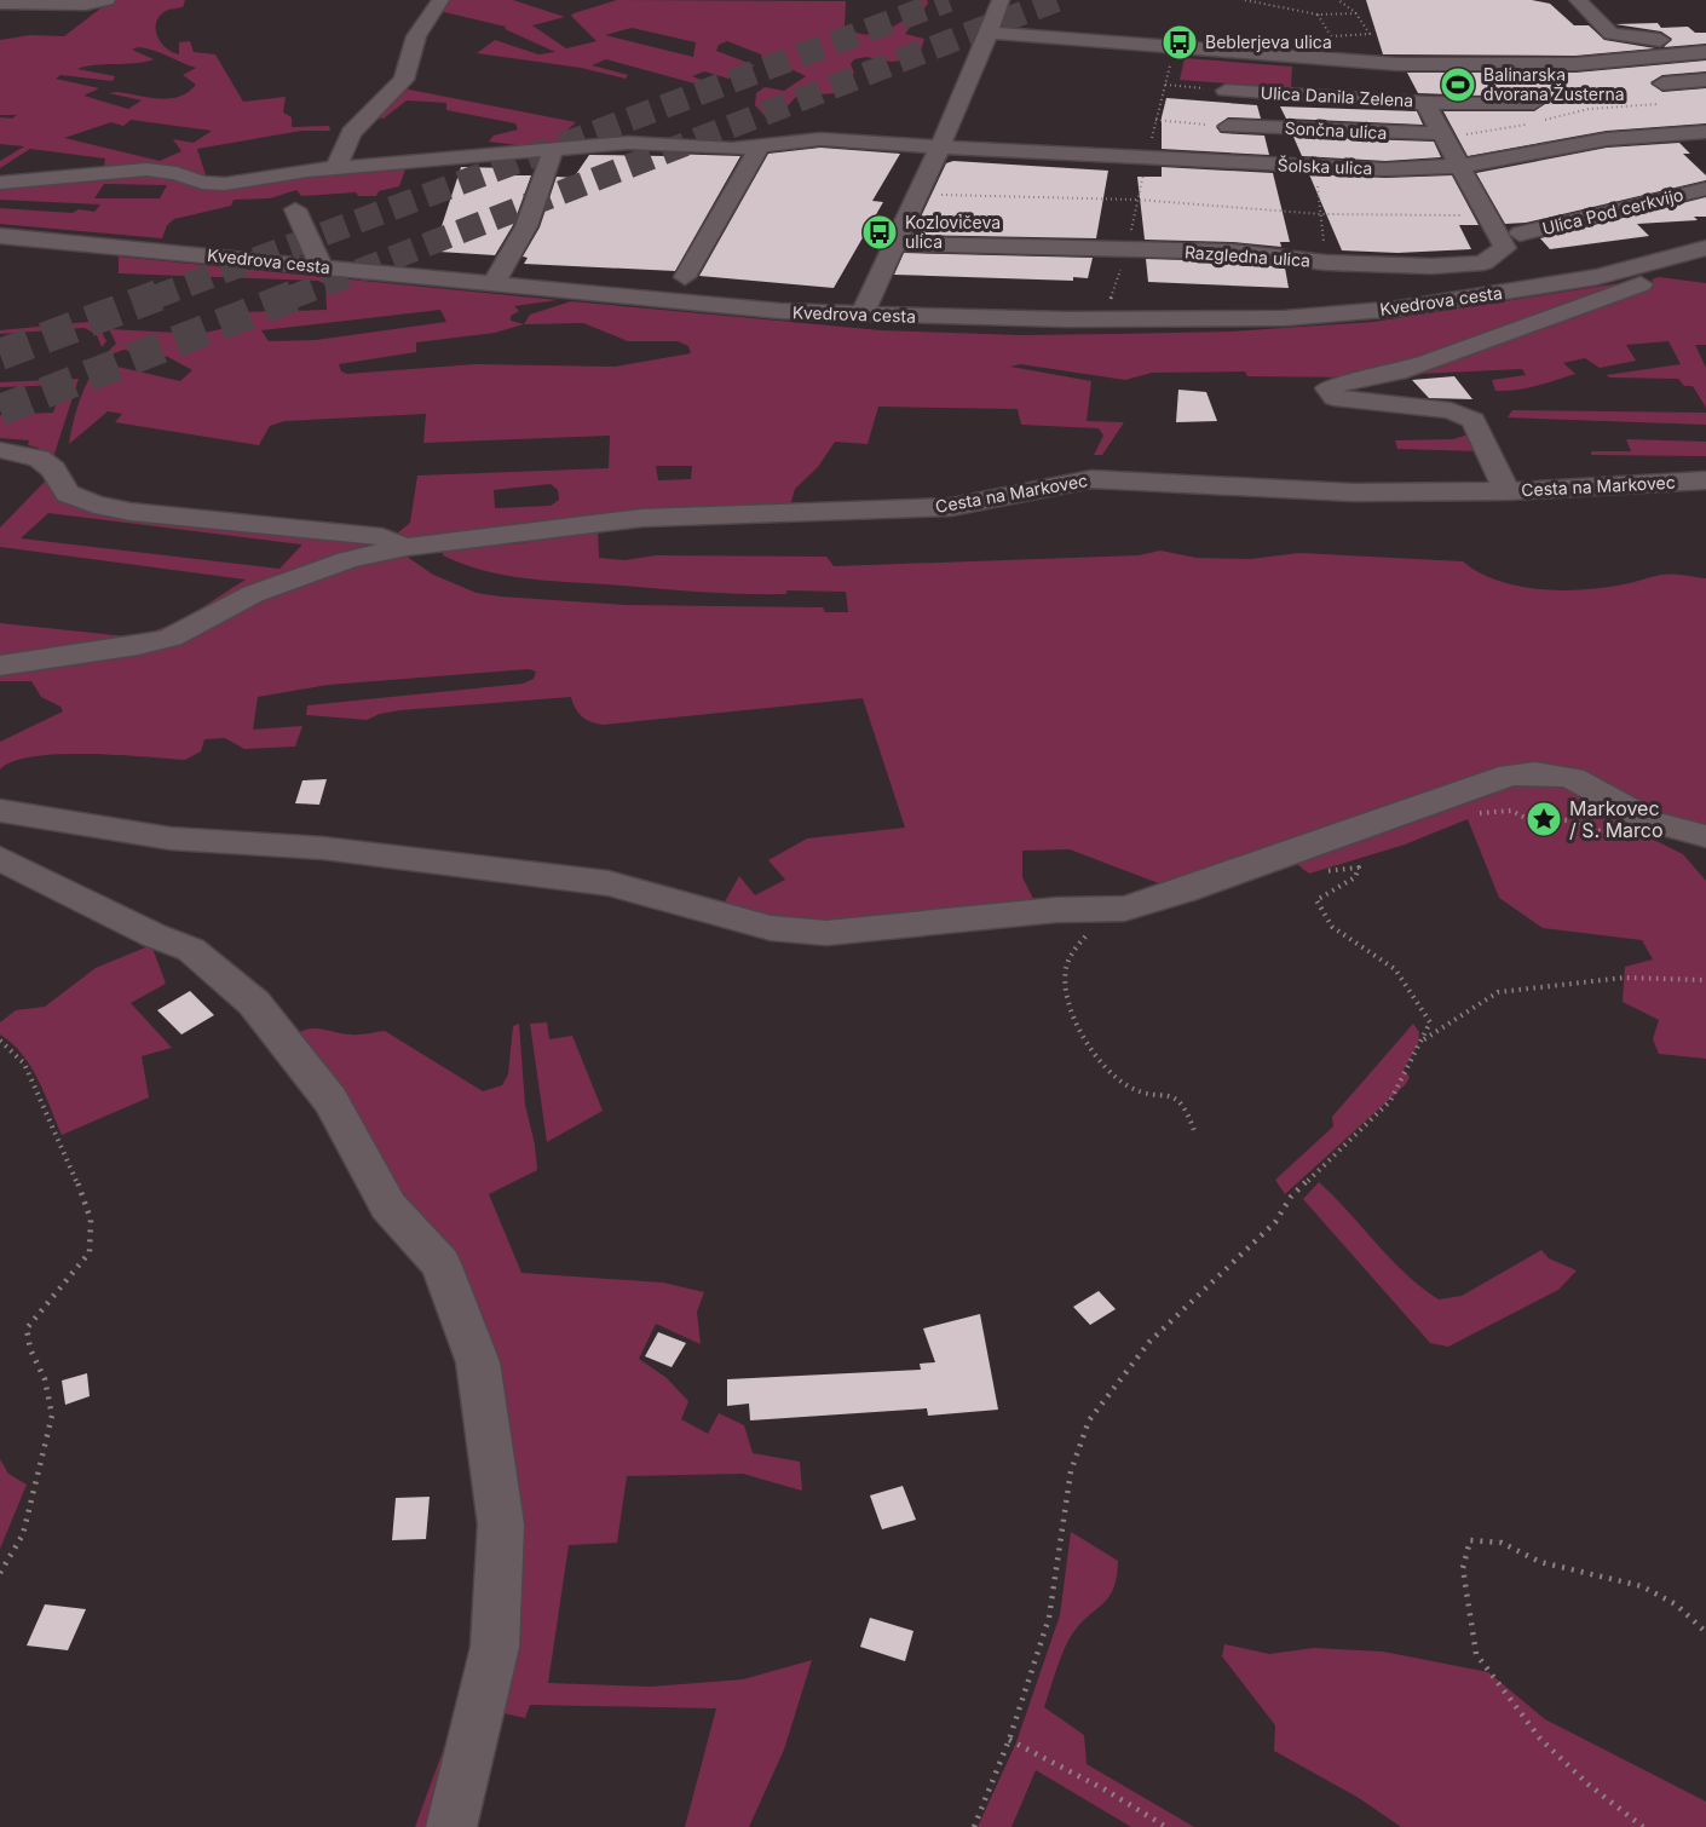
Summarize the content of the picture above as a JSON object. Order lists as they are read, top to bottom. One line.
{"streets":{"street":["Ulica Danila Zelena","Sončna ulica","Šolska ulica","Ulica Pod cerkvijo","Razgledna ulica","Kvedrova cesta","Cesta na Markovec"]},"crossings":[["Ulica Danila Zelena","Razgledna ulica"],["Sončna ulica","Razgledna ulica"],["Šolska ulica","Razgledna ulica"]],"places":{"bus stop":["Beblerjeva ulica","Kozlovičeva ulica"],"sports":["Balinarska dvorana Žusterna"],"place":["Markovec / S. Marco"]}}
